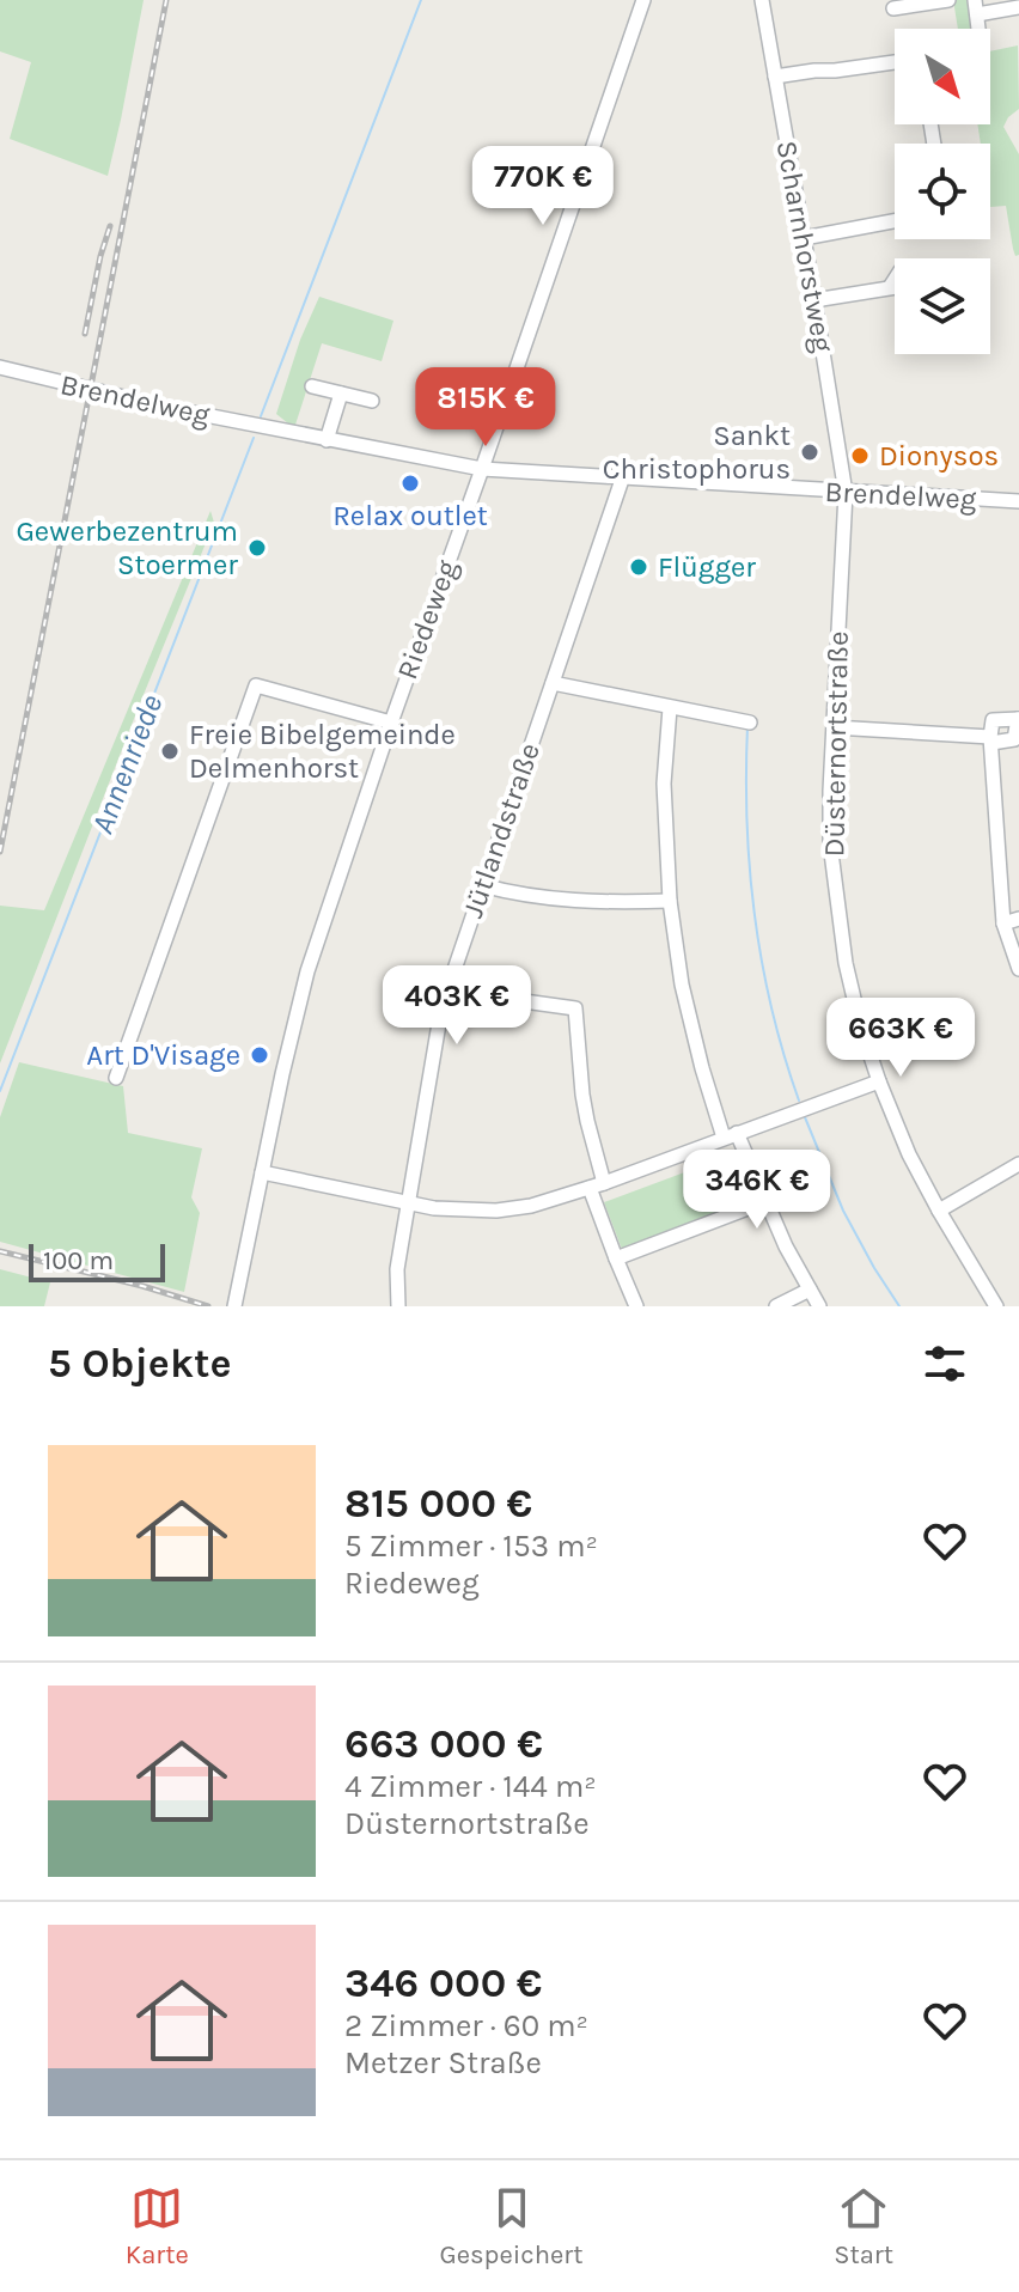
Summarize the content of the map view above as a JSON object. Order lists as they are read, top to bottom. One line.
{"streets":{"street":["Scharnhorstweg","Brendelweg","Riedeweg","Düsternortstraße","Jütlandstraße"]},"crossings":[["Scharnhorstweg","Brendelweg"],["Scharnhorstweg","Düsternortstraße"],["Brendelweg","Riedeweg"],["Brendelweg","Düsternortstraße"],["Brendelweg","Jütlandstraße"]],"water":["Annenriede"],"places":["Sankt Christophorus","Dionysos","Relax outlet","Gewerbezentrum Stoermer","Flügger","Freie Bibelgemeinde Delmenhorst","Art D'Visage"],"scale_bar":"100 m","north":"bottom right","page":{"price":["770K €","815K €","403K €","663K €","346K €"],"scale":"100 m","heading":"5 Objekte","list":[{"name":"815 000 €","note":"5 Zimmer · 153 m² · Riedeweg"},{"name":"663 000 €","note":"4 Zimmer · 144 m² · Düsternortstraße"},{"name":"346 000 €","note":"2 Zimmer · 60 m² · Metzer Straße"}],"tabs":["Karte","Gespeichert","Start"]}}
